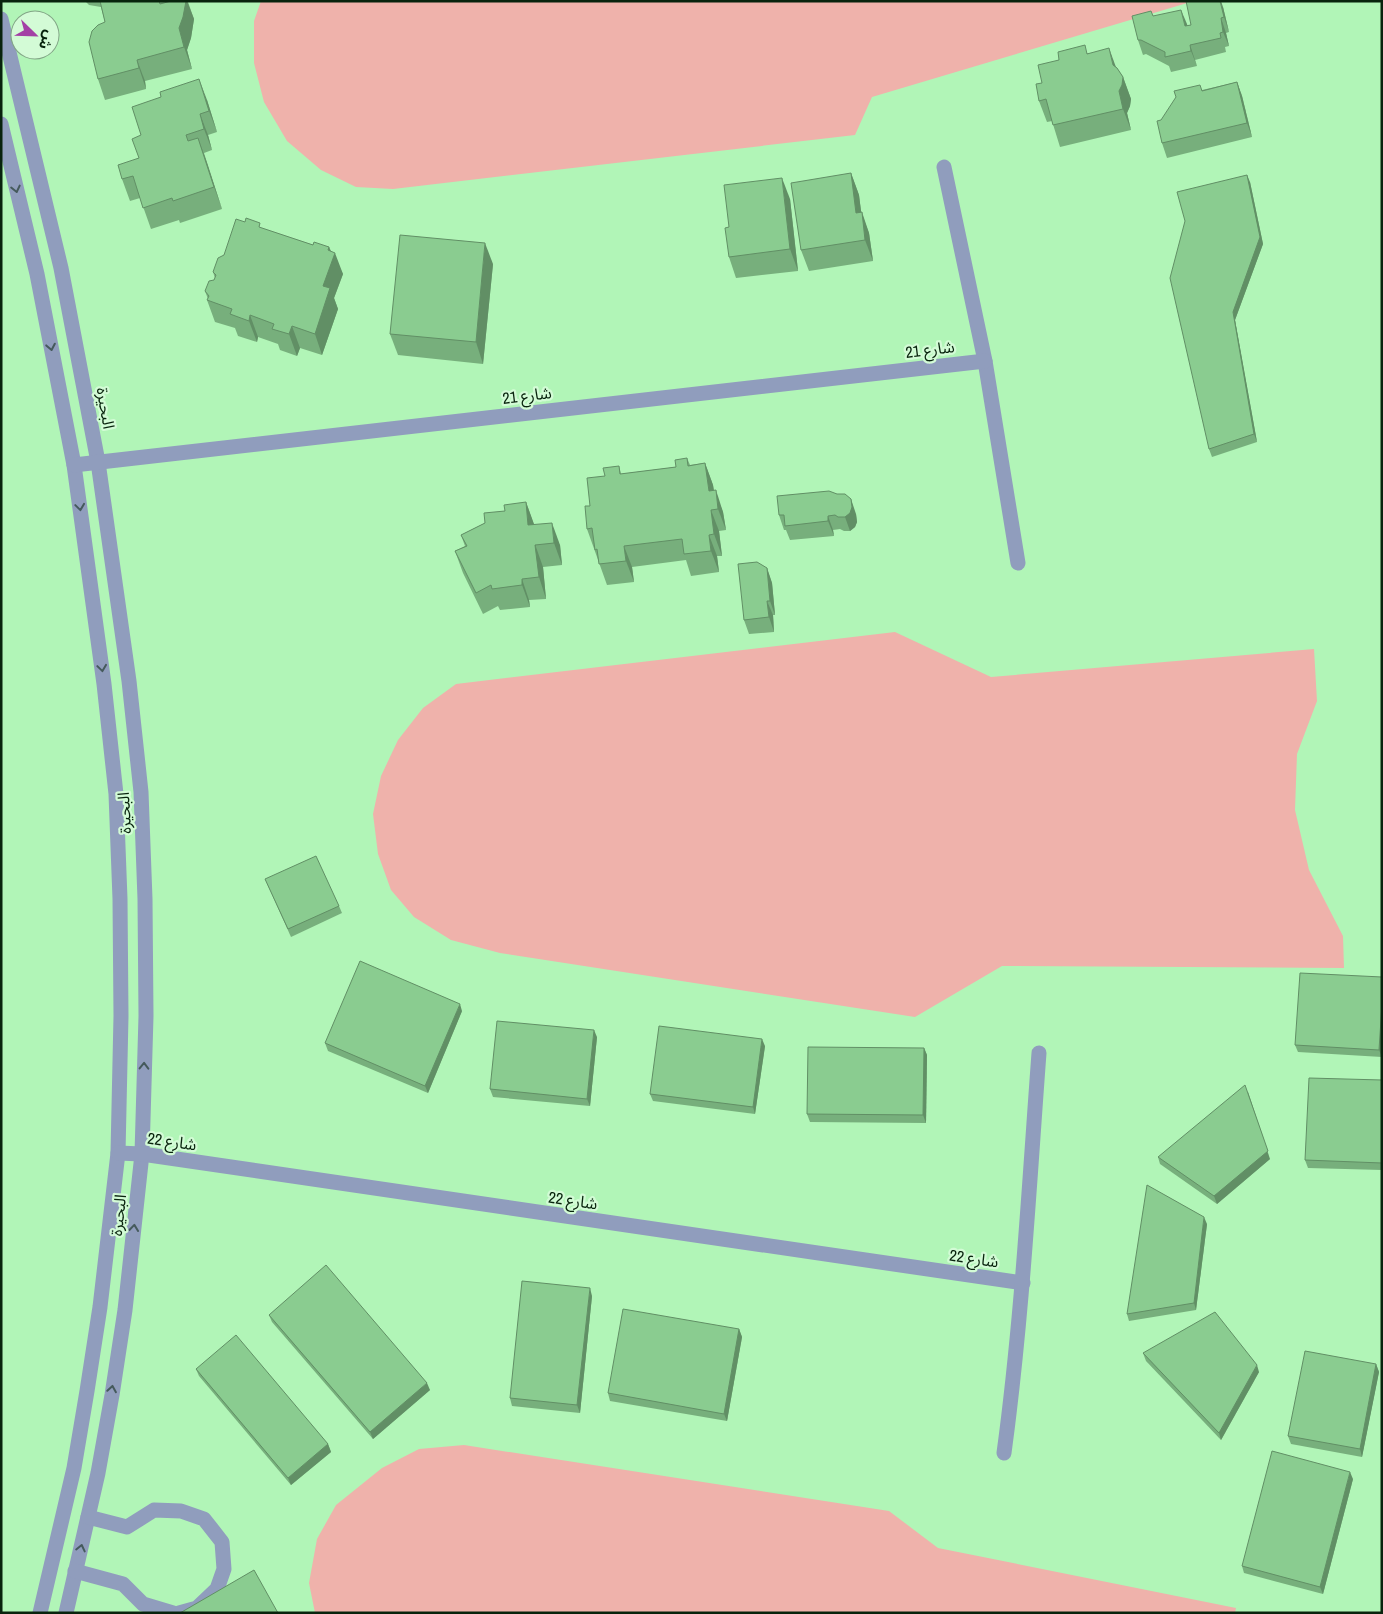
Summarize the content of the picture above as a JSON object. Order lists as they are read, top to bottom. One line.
{"streets":{"street":["شارع 21","البحيرة","شارع 22"]},"crossings":[["شارع 21","البحيرة"],["البحيرة","شارع 22"]],"north":"bottom right"}
